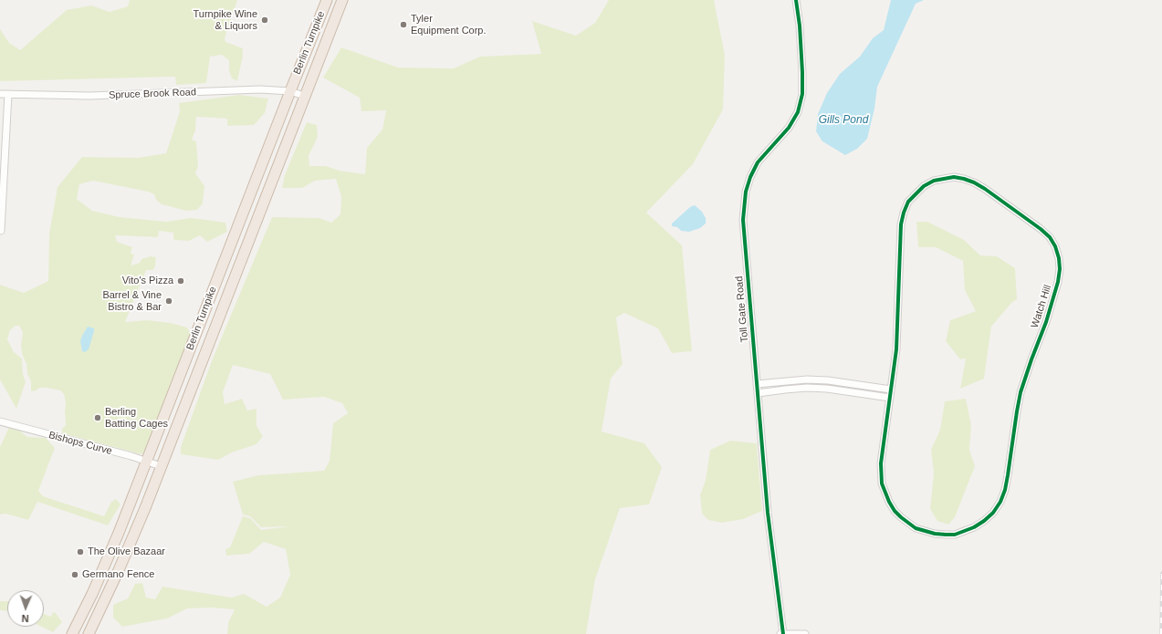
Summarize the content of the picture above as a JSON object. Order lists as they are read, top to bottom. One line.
{"streets":{"highway":["Berlin Turnpike"],"street":["Spruce Brook Road","Watch Hill","Toll Gate Road","Bishops Curve"]},"crossings":[["Berlin Turnpike","Spruce Brook Road"],["Berlin Turnpike","Bishops Curve"]],"water":["Gills Pond"],"places":["Turnpike Wine & Liquors","Tyler Equipment Corp.","Vito's Pizza","Barrel & Vine Bistro & Bar","Berling Batting Cages","The Olive Bazaar","Germano Fence"],"north":"bottom"}
